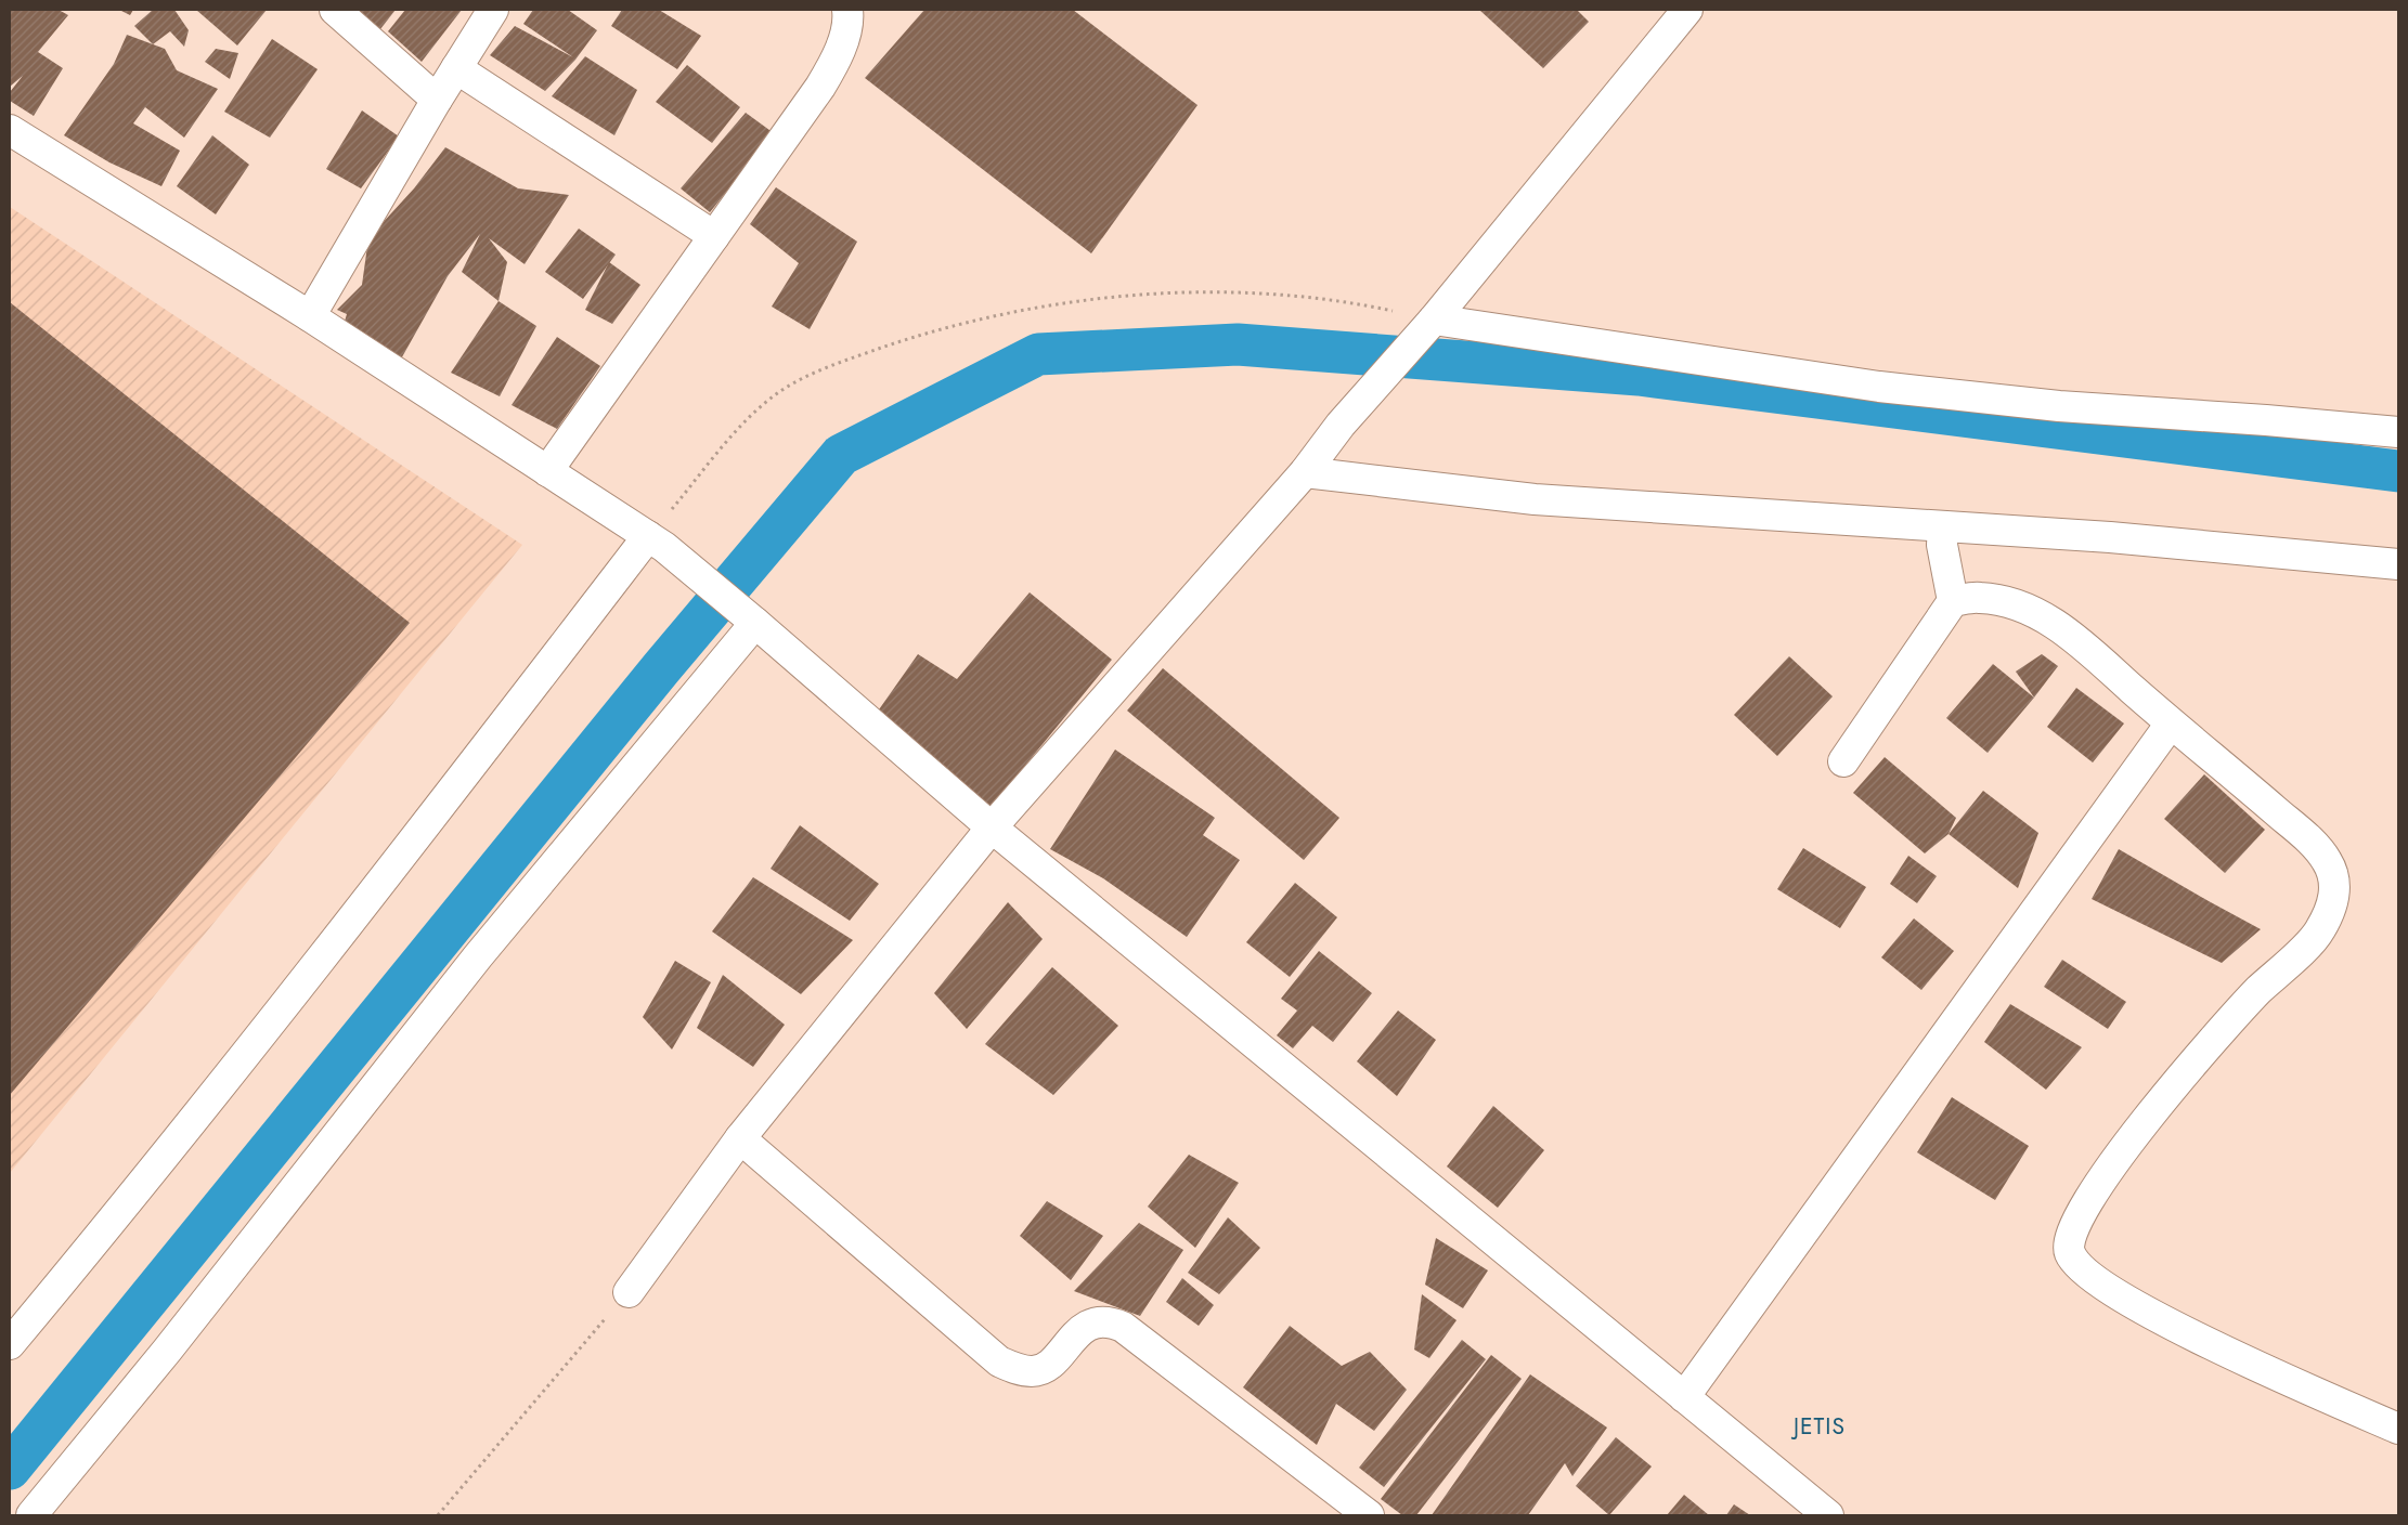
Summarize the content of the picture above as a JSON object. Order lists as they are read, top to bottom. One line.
{"districts":["JETIS"]}
